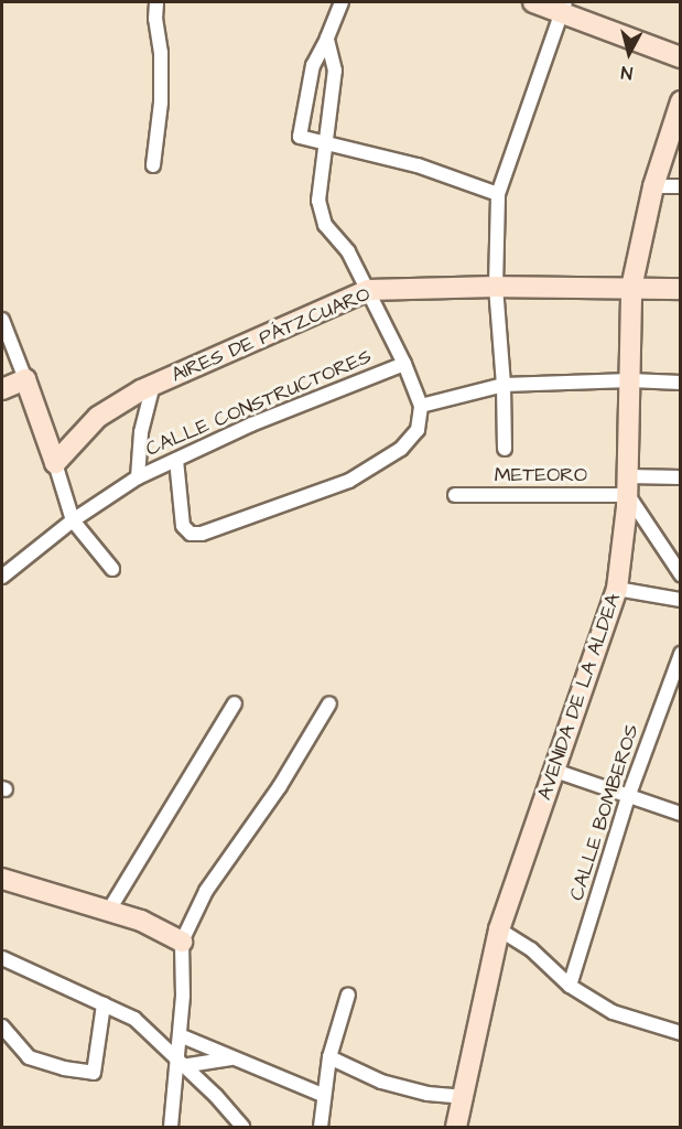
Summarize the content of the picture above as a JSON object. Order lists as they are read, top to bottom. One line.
{"streets":{"street":["AIRES DE PÁTZCUARO","CALLE CONSTRUCTORES","METEORO","AVENIDA DE LA ALDEA","CALLE BOMBEROS"]},"crossings":[["AIRES DE PÁTZCUARO","CALLE CONSTRUCTORES"],["AIRES DE PÁTZCUARO","AVENIDA DE LA ALDEA"],["METEORO","AVENIDA DE LA ALDEA"]],"north":"bottom"}
